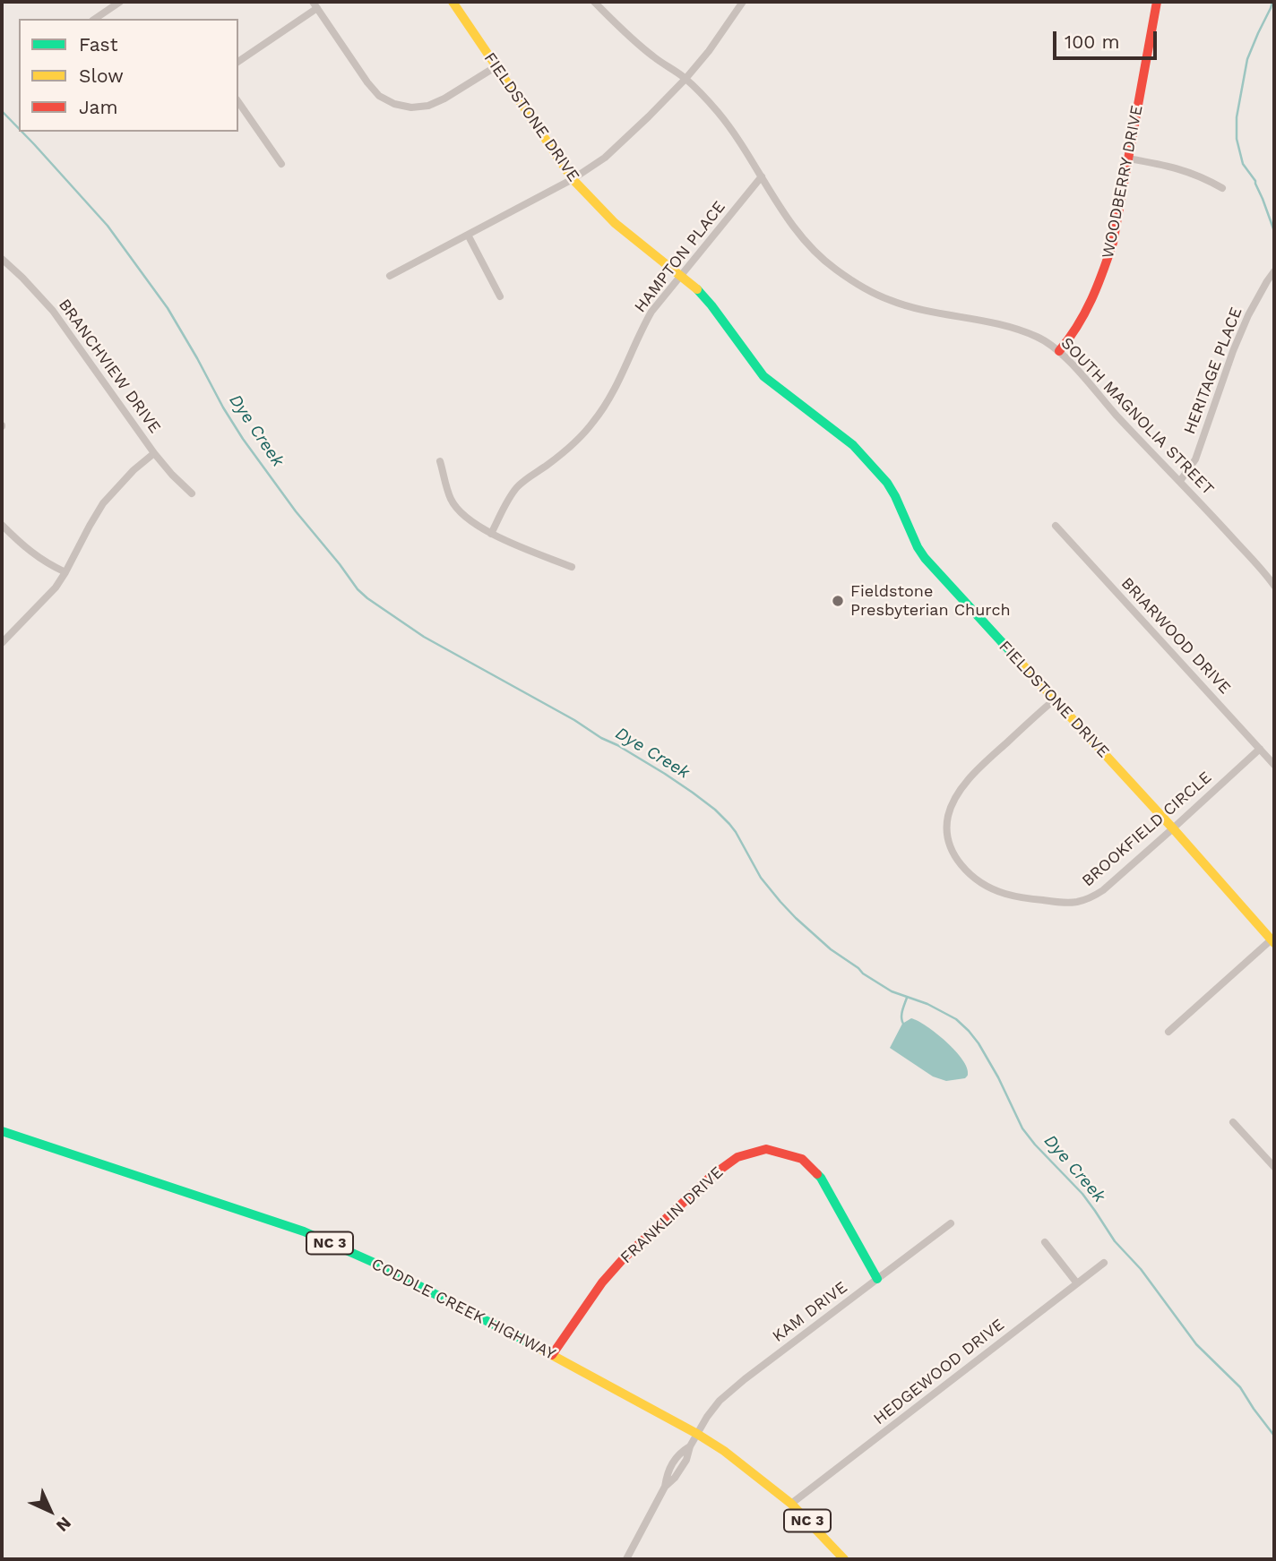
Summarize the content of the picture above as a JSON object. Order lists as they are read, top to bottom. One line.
{"streets":{"street":["FIELDSTONE DRIVE","WOODBERRY DRIVE","HAMPTON PLACE","BRANCHVIEW DRIVE","HERITAGE PLACE","SOUTH MAGNOLIA STREET","BRIARWOOD DRIVE","BROOKFIELD CIRCLE","FRANKLIN DRIVE","NC 3","CODDLE CREEK HIGHWAY","KAM DRIVE","HEDGEWOOD DRIVE"]},"crossings":[["FIELDSTONE DRIVE","HAMPTON PLACE"],["FIELDSTONE DRIVE","BROOKFIELD CIRCLE"],["WOODBERRY DRIVE","SOUTH MAGNOLIA STREET"],["HAMPTON PLACE","SOUTH MAGNOLIA STREET"],["HERITAGE PLACE","SOUTH MAGNOLIA STREET"],["BRIARWOOD DRIVE","BROOKFIELD CIRCLE"],["FRANKLIN DRIVE","CODDLE CREEK HIGHWAY"],["FRANKLIN DRIVE","KAM DRIVE"],["CODDLE CREEK HIGHWAY","KAM DRIVE"],["CODDLE CREEK HIGHWAY","HEDGEWOOD DRIVE"]],"water":["Dye Creek"],"places":["Fieldstone Presbyterian Church"],"legend":["Fast","Slow","Jam"],"scale_bar":"100 m","north":"bottom right"}
